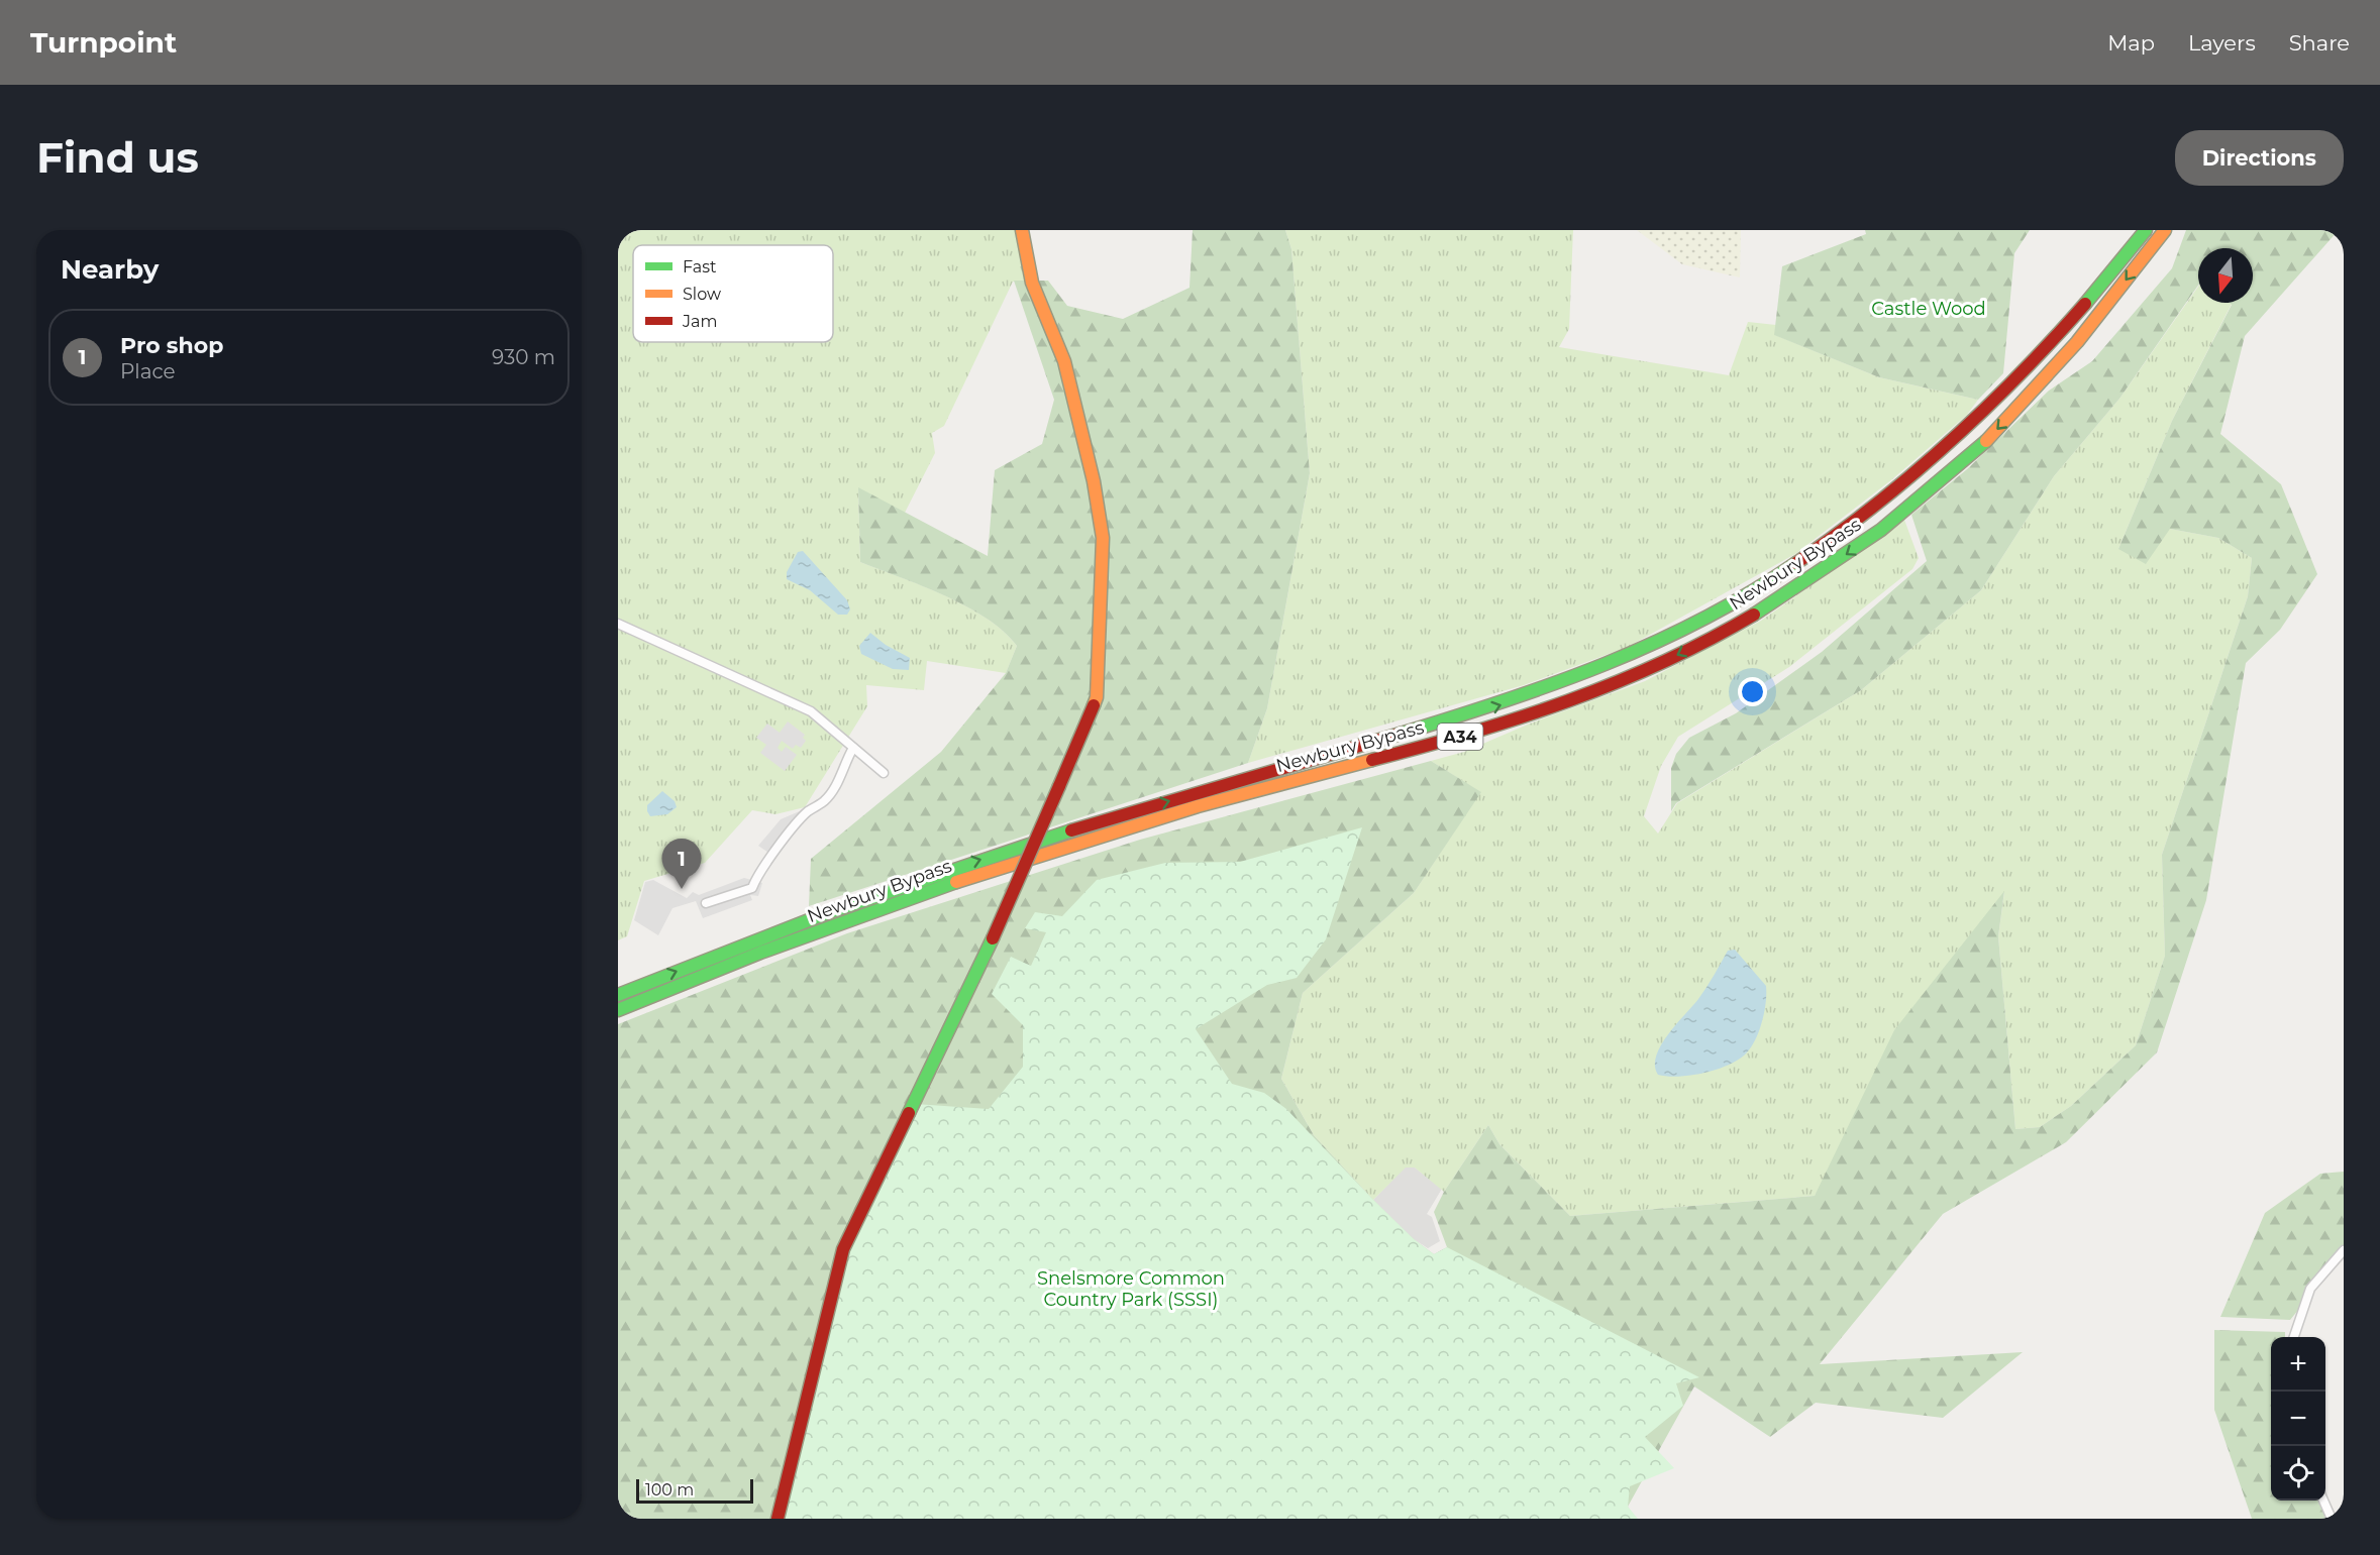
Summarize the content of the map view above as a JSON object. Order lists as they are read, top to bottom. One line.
{"streets":{"main road":["Newbury Bypass","A34"]},"parks":["Castle Wood","Snelsmore Common Country Park (SSSI)"],"legend":["Fast","Slow","Jam"],"scale_bar":"100 m","north":"bottom","page":{"header":"Turnpoint","nav":["Map","Layers","Share"],"buttons":"Directions","title":"Find us","heading":"Nearby","list":[{"mark":"1","name":"Pro shop","note":"Place","value":"930 m"}],"pins":"1","map_buttons":["+","−"],"scale":"100 m"}}
